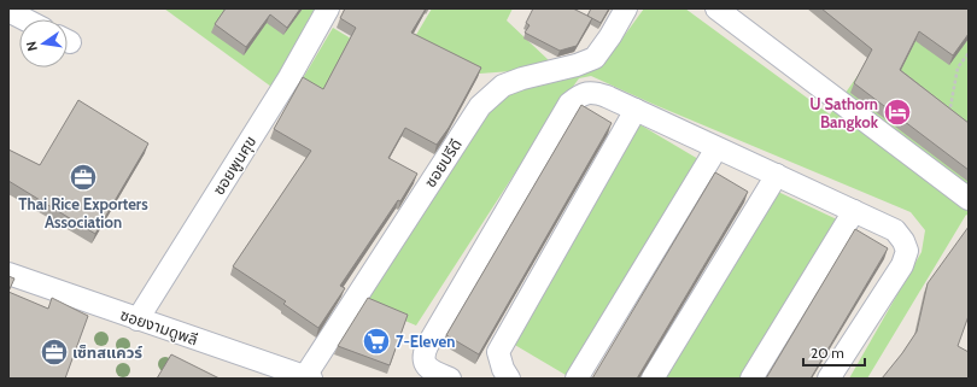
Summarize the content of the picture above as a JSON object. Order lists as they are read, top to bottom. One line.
{"streets":{"street":["ซอยปรีดี","ซอยพูนศุข","ซอยงามดูพลี"]},"crossings":[["ซอยปรีดี","ซอยงามดูพลี"],["ซอยพูนศุข","ซอยงามดูพลี"]],"places":{"hotel":["U Sathorn Bangkok"],"office":["Thai Rice Exporters Association","เซ็ทสแควร์"],"supermarket":["7-Eleven"]},"scale_bar":"20 m","north":"left"}
